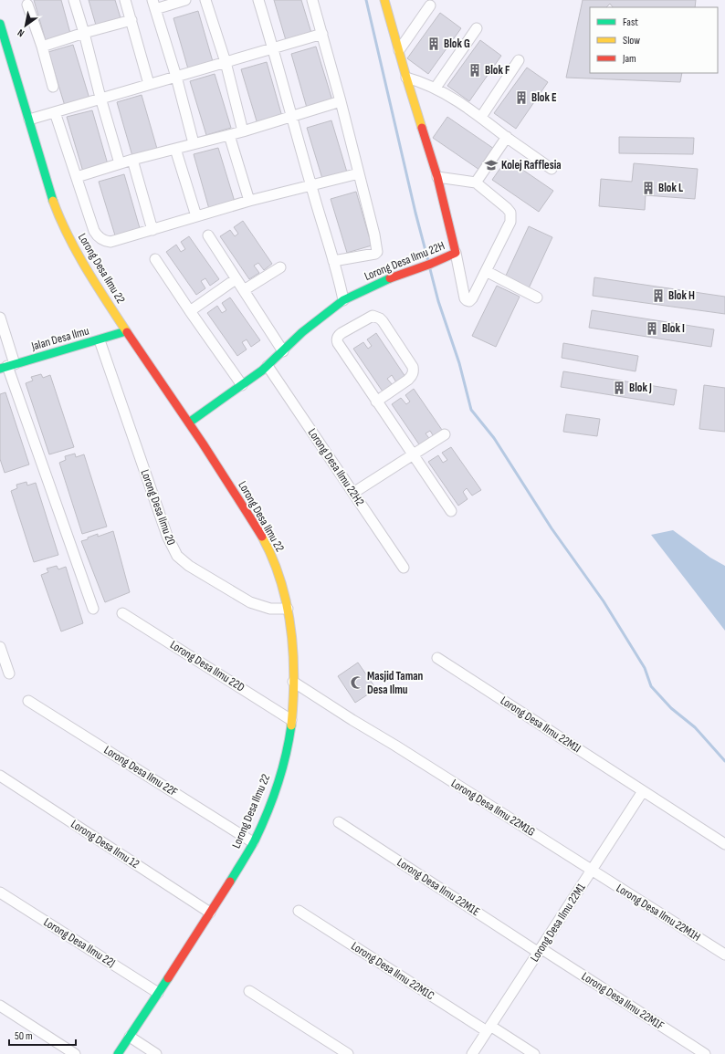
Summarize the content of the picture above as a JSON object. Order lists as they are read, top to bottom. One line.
{"streets":{"street":["Lorong Desa Ilmu 22H","Lorong Desa Ilmu 22","Jalan Desa Ilmu","Lorong Desa Ilmu 22H2","Lorong Desa Ilmu 20","Lorong Desa Ilmu 22D","Lorong Desa Ilmu 22M1I","Lorong Desa Ilmu 22F","Lorong Desa Ilmu 22M1G","Lorong Desa Ilmu 12","Lorong Desa Ilmu 22M1E","Lorong Desa Ilmu 22M1H","Lorong Desa Ilmu 22M1","Lorong Desa Ilmu 22J","Lorong Desa Ilmu 22M1C","Lorong Desa Ilmu 22M1F"]},"crossings":[["Lorong Desa Ilmu 22H","Lorong Desa Ilmu 22"],["Lorong Desa Ilmu 22H","Lorong Desa Ilmu 22H2"],["Lorong Desa Ilmu 22","Jalan Desa Ilmu"],["Lorong Desa Ilmu 22","Lorong Desa Ilmu 20"],["Lorong Desa Ilmu 22","Lorong Desa Ilmu 22D"],["Lorong Desa Ilmu 22","Lorong Desa Ilmu 22F"],["Lorong Desa Ilmu 22","Lorong Desa Ilmu 22M1G"],["Lorong Desa Ilmu 22","Lorong Desa Ilmu 12"],["Lorong Desa Ilmu 22","Lorong Desa Ilmu 22J"],["Jalan Desa Ilmu","Lorong Desa Ilmu 20"],["Lorong Desa Ilmu 22M1I","Lorong Desa Ilmu 22M1"],["Lorong Desa Ilmu 22M1G","Lorong Desa Ilmu 22M1H"],["Lorong Desa Ilmu 22M1G","Lorong Desa Ilmu 22M1"],["Lorong Desa Ilmu 22M1E","Lorong Desa Ilmu 22M1"],["Lorong Desa Ilmu 22M1E","Lorong Desa Ilmu 22M1F"],["Lorong Desa Ilmu 22M1H","Lorong Desa Ilmu 22M1"],["Lorong Desa Ilmu 22M1","Lorong Desa Ilmu 22M1C"],["Lorong Desa Ilmu 22M1","Lorong Desa Ilmu 22M1F"]],"places":{"building":["Blok G","Blok F","Blok E","Blok L","Blok H","Blok I","Blok J"],"school or university":["Kolej Rafflesia"],"mosque":["Masjid Taman Desa Ilmu"]},"legend":["Fast","Slow","Jam"],"scale_bar":"50 m","north":"bottom left"}
